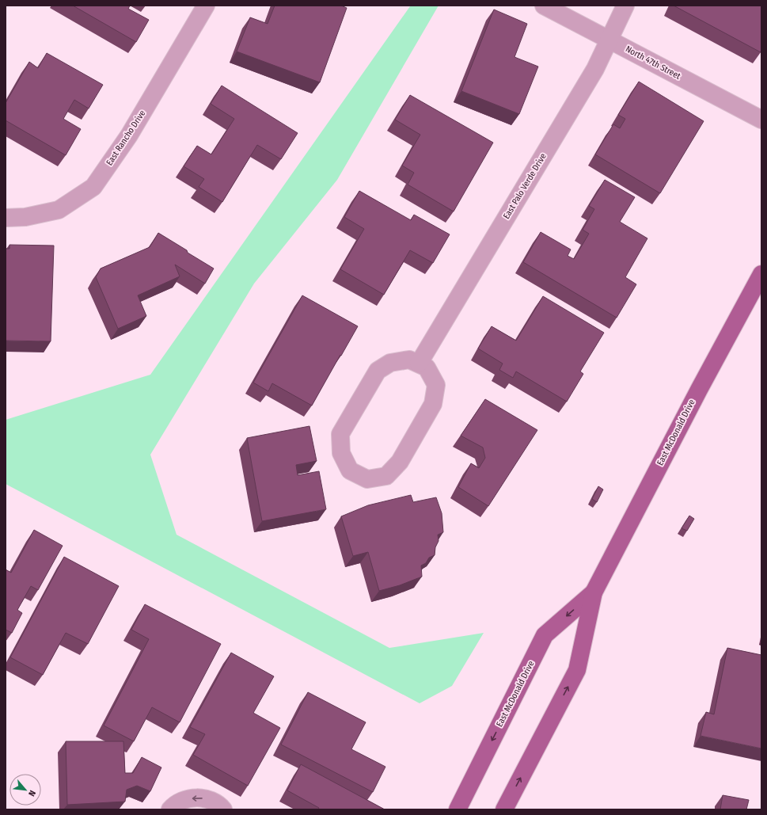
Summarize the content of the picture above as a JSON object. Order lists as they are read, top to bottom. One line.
{"streets":{"main road":["East McDonald Drive"],"street":["North 47th Street","East Rancho Drive","East Palo Verde Drive"]},"crossings":[["North 47th Street","East Palo Verde Drive"]],"north":"bottom right"}
